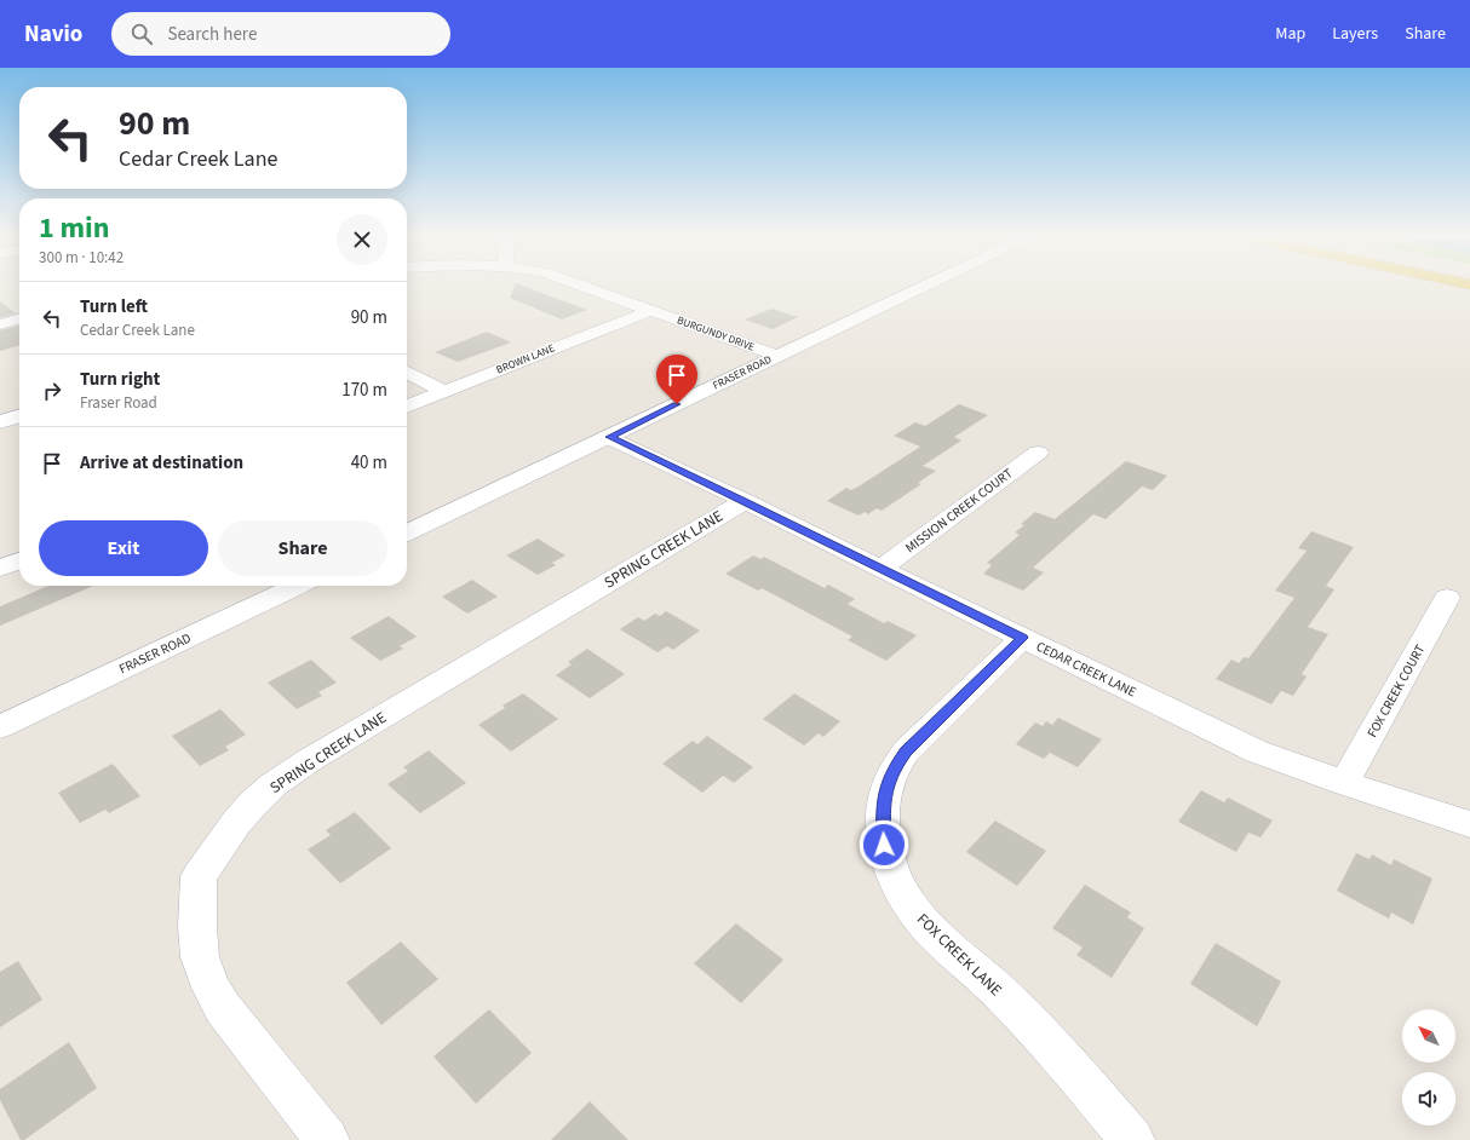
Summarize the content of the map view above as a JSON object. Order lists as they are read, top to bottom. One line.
{"streets":{"street":["BURGUNDY DRIVE","BROWN LANE","FRASER ROAD","MISSION CREEK COURT","SPRING CREEK LANE","CEDAR CREEK LANE","FOX CREEK COURT","FOX CREEK LANE"]},"crossings":[["BURGUNDY DRIVE","BROWN LANE"],["BURGUNDY DRIVE","FRASER ROAD"],["FRASER ROAD","CEDAR CREEK LANE"],["MISSION CREEK COURT","CEDAR CREEK LANE"],["SPRING CREEK LANE","CEDAR CREEK LANE"],["CEDAR CREEK LANE","FOX CREEK COURT"],["CEDAR CREEK LANE","FOX CREEK LANE"]],"north":"top left","page":{"header":"Navio","search":"Search here","nav":["Map","Layers","Share"],"turn":["90 m","Cedar Creek Lane"],"heading":["1 min","300 m · 10:42"],"list":[{"name":"Turn left","note":"Cedar Creek Lane","value":"90 m"},{"name":"Turn right","note":"Fraser Road","value":"170 m"},{"name":"Arrive at destination","value":"40 m"}],"buttons":["Exit","Share"]}}
